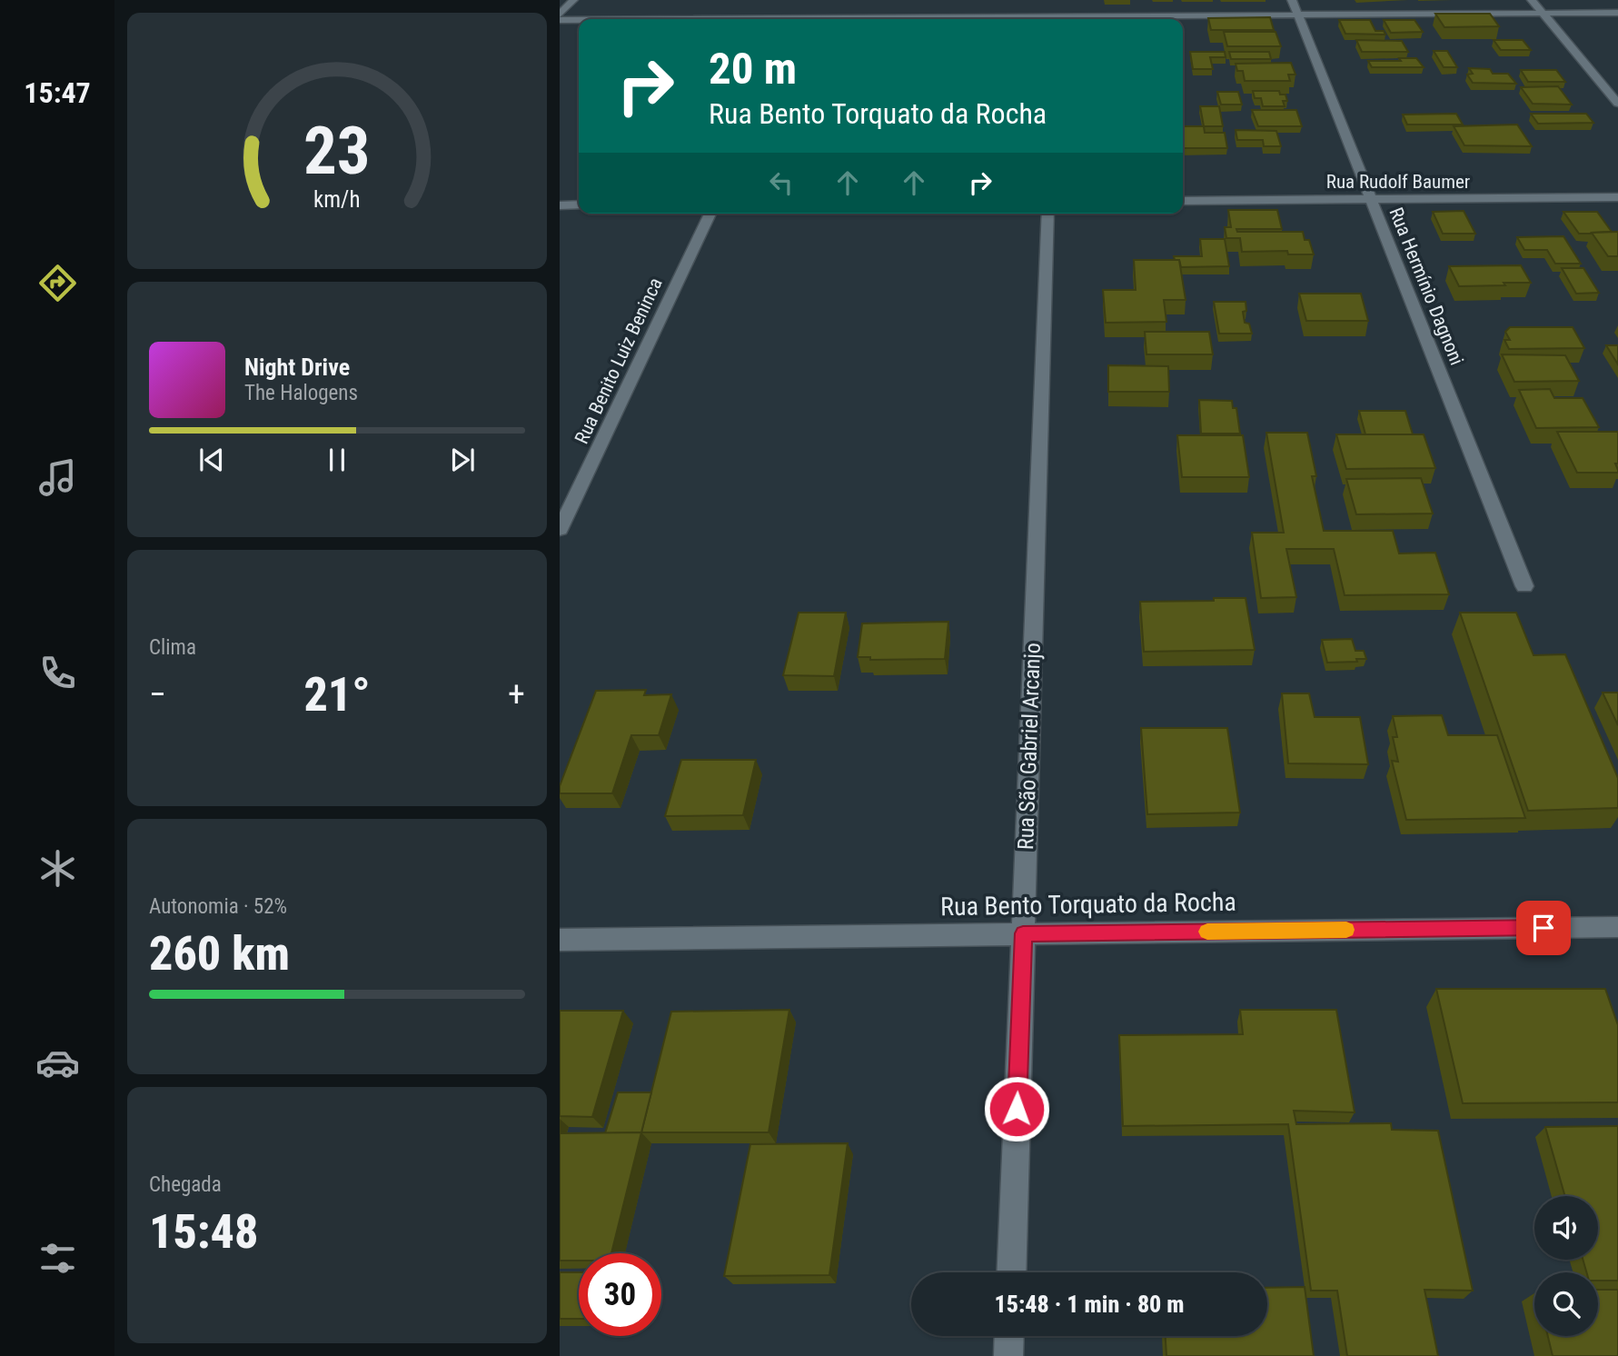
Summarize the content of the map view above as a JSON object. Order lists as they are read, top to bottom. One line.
{"streets":{"street":["Rua Rudolf Baumer","Rua Hermínio Dagnoni","Rua Benito Luiz Beninca","Rua São Gabriel Arcanjo","Rua Bento Torquato da Rocha"]},"crossings":[["Rua Rudolf Baumer","Rua Hermínio Dagnoni"],["Rua São Gabriel Arcanjo","Rua Bento Torquato da Rocha"]],"page":{"tabs":"15:47","turn":["20 m","Rua Bento Torquato da Rocha"],"song":["Night Drive","The Halogens"],"tile":["Clima",["Autonomia · 52%","260 km"],["Chegada","15:48"]],"heat":["−","21°","+"],"limit":"30","trip":"15:48 · 1 min · 80 m","gauge":["23","km/h"]}}
